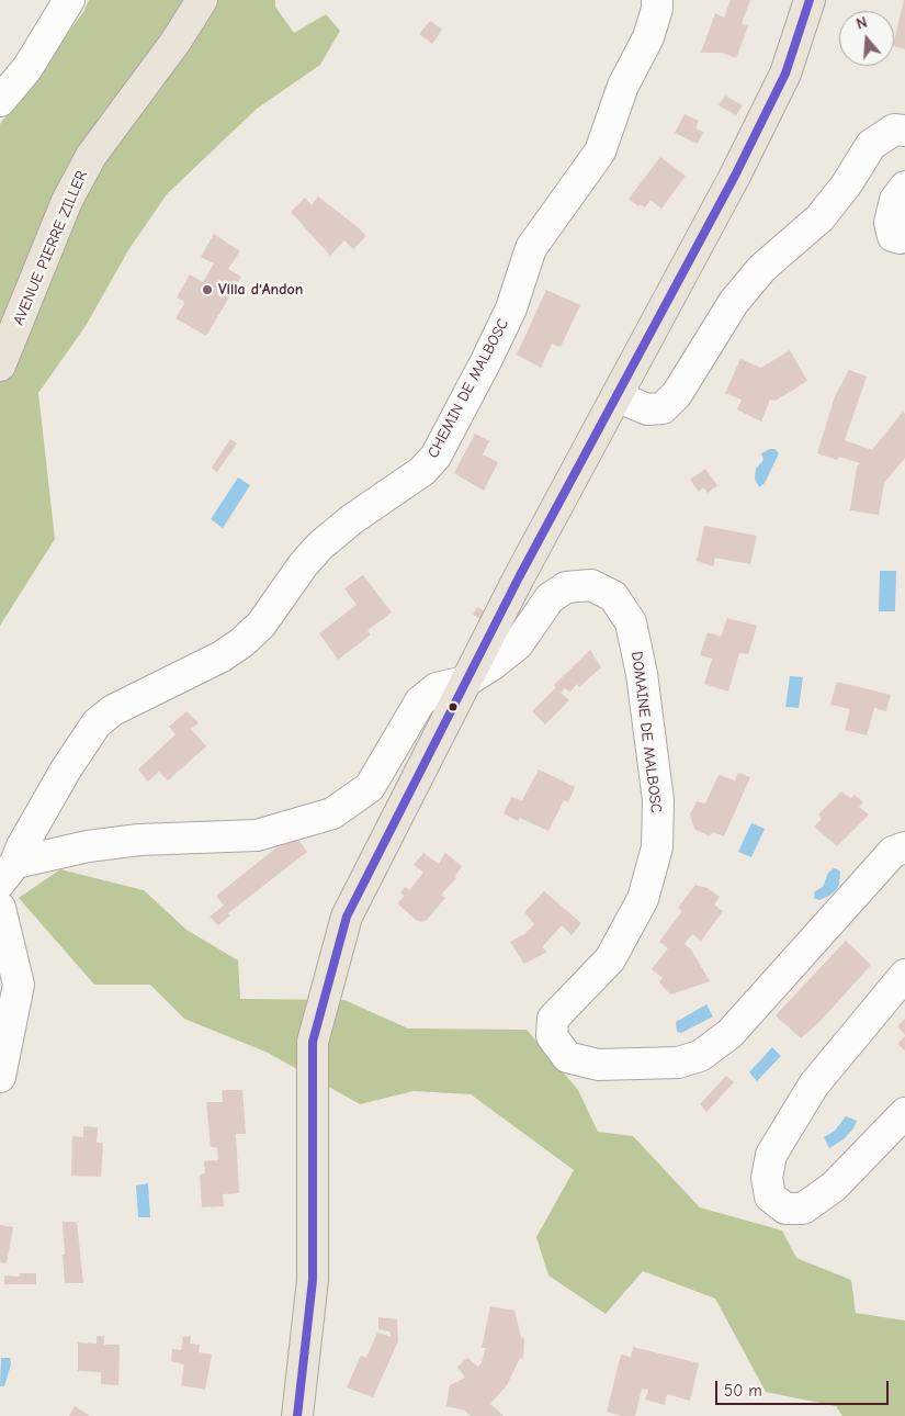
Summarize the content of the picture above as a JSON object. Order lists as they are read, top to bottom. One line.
{"streets":{"main road":["AVENUE PIERRE ZILLER"],"street":["CHEMIN DE MALBOSC","DOMAINE DE MALBOSC"]},"crossings":[["CHEMIN DE MALBOSC","DOMAINE DE MALBOSC"]],"places":["Villa d'Andon"],"scale_bar":"50 m","north":"top"}
